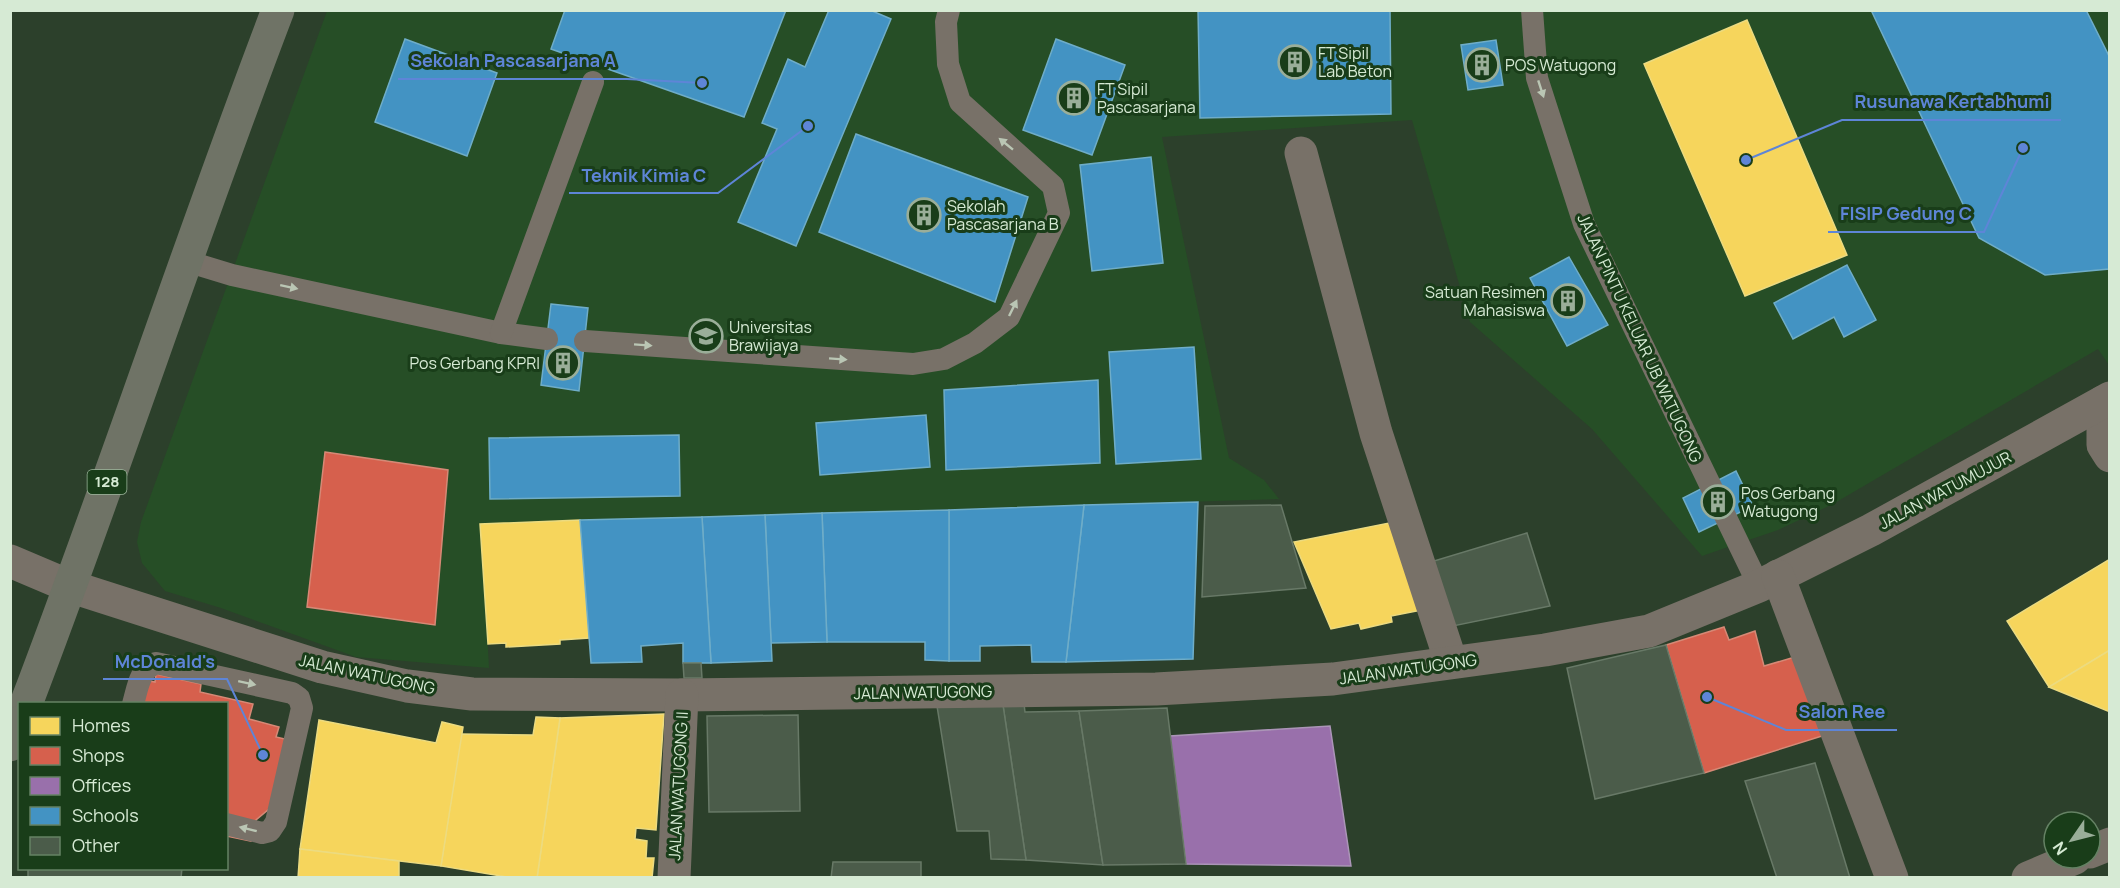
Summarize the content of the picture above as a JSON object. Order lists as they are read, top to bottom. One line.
{"streets":{"main road":["128"],"street":["JALAN WATUMUJUR","JALAN WATUGONG","JALAN WATUGONG II"],"lane":["JALAN PINTU KELUAR UB WATUGONG"]},"crossings":[["JALAN PINTU KELUAR UB WATUGONG","JALAN WATUMUJUR"],["JALAN PINTU KELUAR UB WATUGONG","JALAN WATUGONG"],["128","JALAN WATUGONG"],["JALAN WATUMUJUR","JALAN WATUGONG"],["JALAN WATUGONG","JALAN WATUGONG II"]],"one_way":["JALAN PINTU KELUAR UB WATUGONG"],"places":{"building":["FT Sipil Lab Beton","POS Watugong","FT Sipil Pascasarjana","Sekolah Pascasarjana B","Satuan Resimen Mahasiswa","Pos Gerbang KPRI","Pos Gerbang Watugong"],"other":["Sekolah Pascasarjana A","Teknik Kimia C","FISIP Gedung C","Rusunawa Kertabhumi","Salon Ree","McDonald's"],"school or university":["Universitas Brawijaya"]},"legend":["Homes","Shops","Offices","Schools","Other"],"north":"bottom left"}
